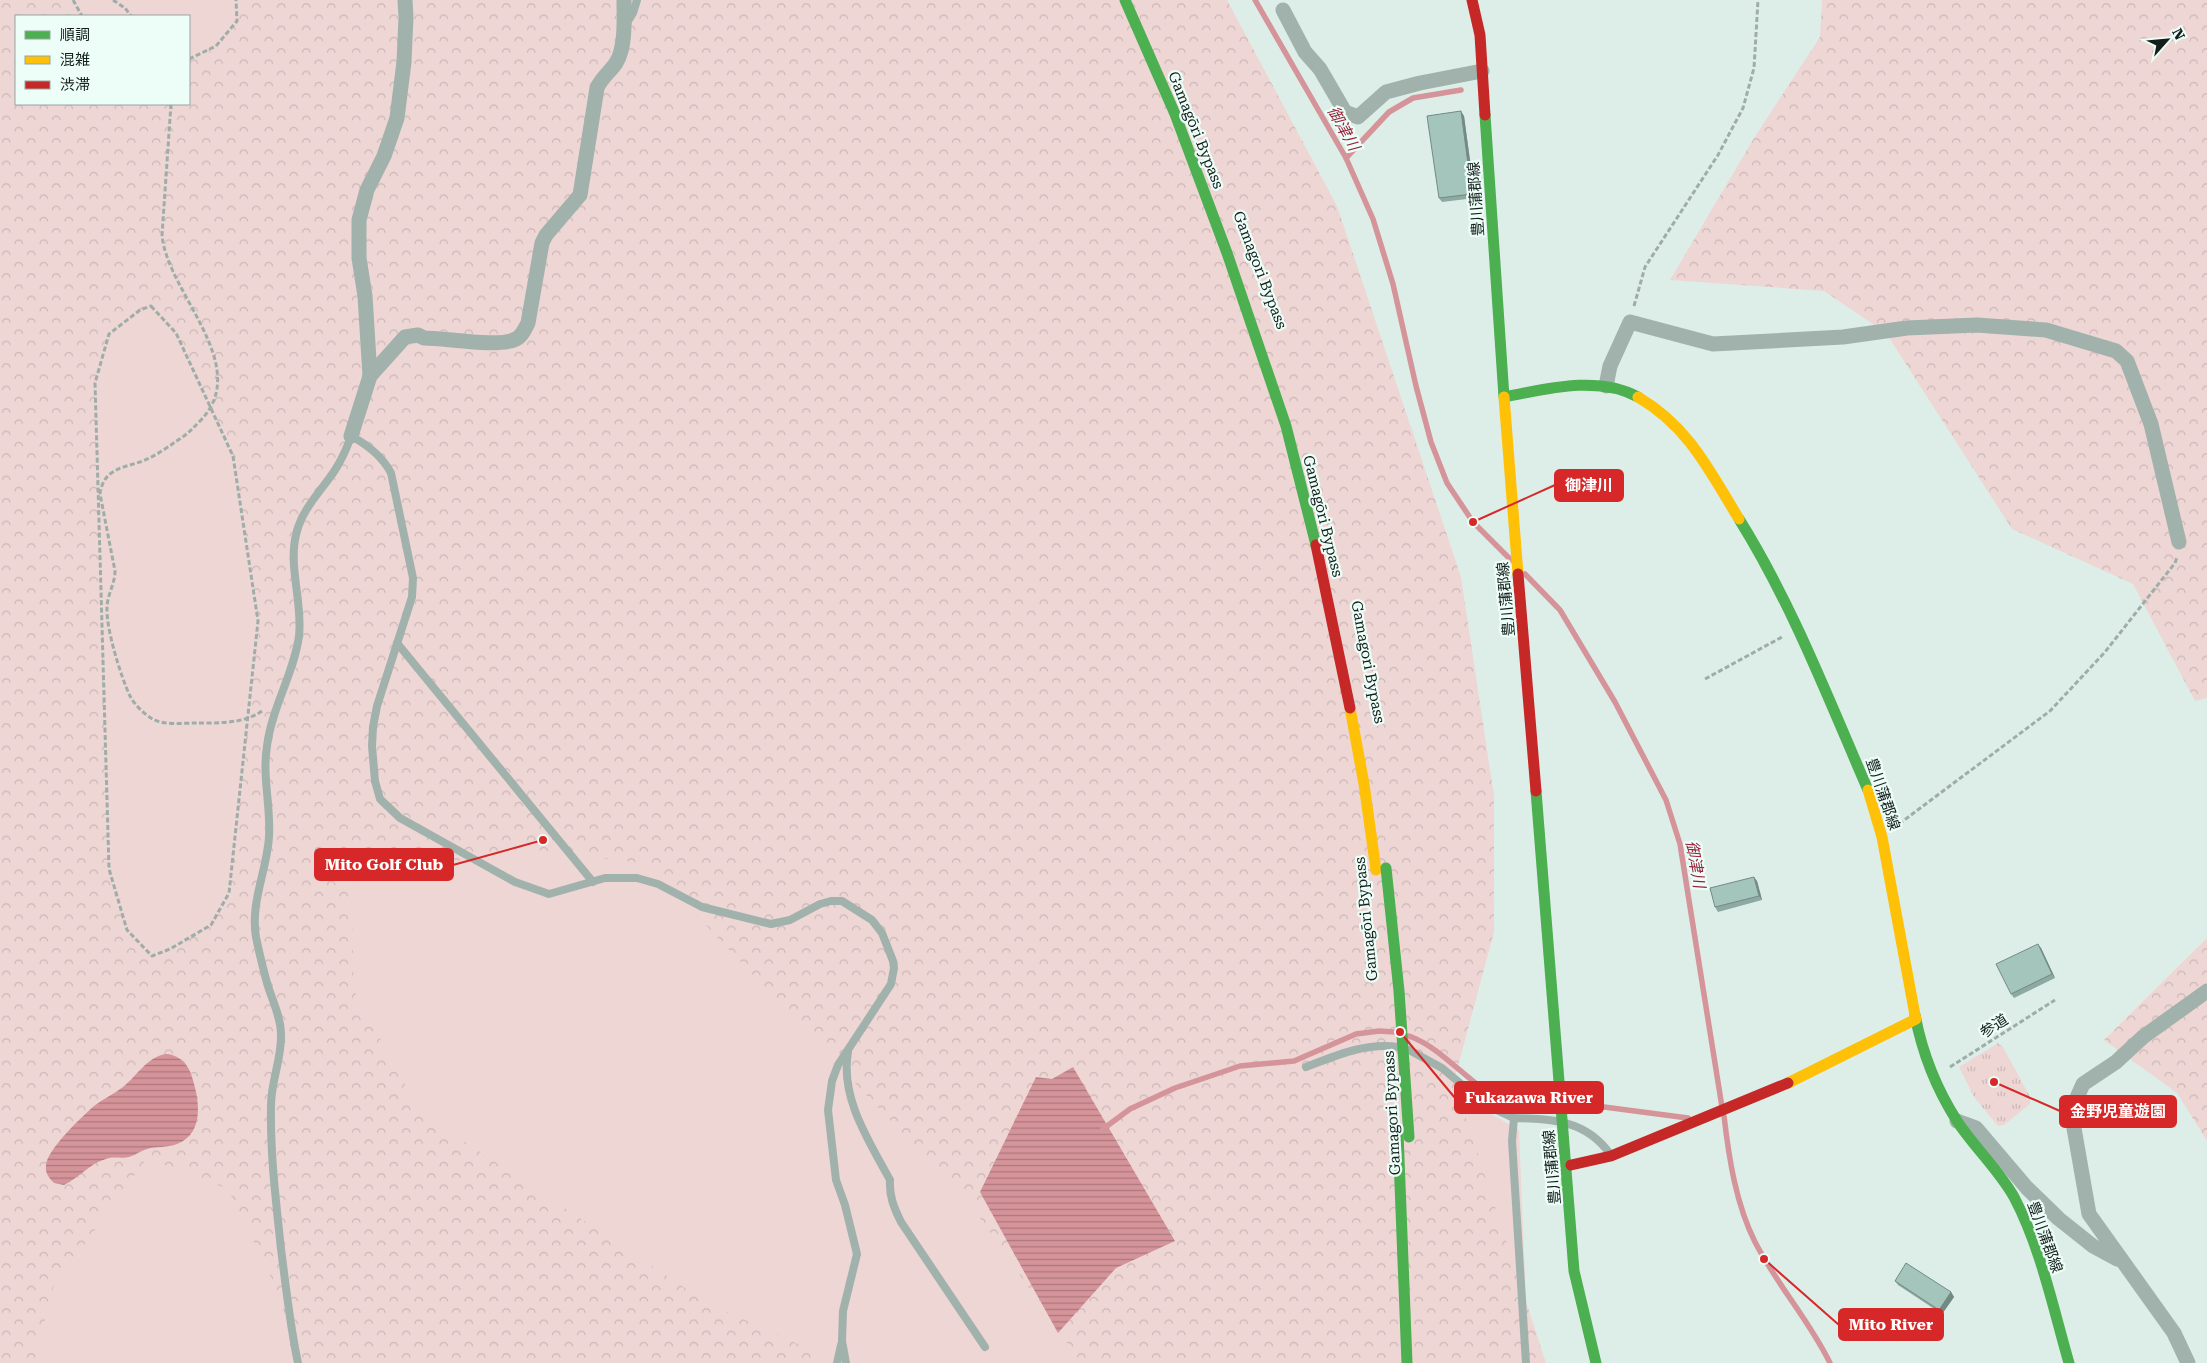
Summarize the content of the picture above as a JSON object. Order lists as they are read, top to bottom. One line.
{"streets":{"main road":["Gamagōri Bypass","豊川蒲郡線","Gamagori Bypass"],"path":["参道"]},"crossings":[["Gamagōri Bypass","Gamagori Bypass"]],"water":["御津川"],"places":["御津川","Mito Golf Club","Fukazawa River","金野児童遊園","Mito River"],"legend":["順調","混雑","渋滞"],"north":"top right"}
